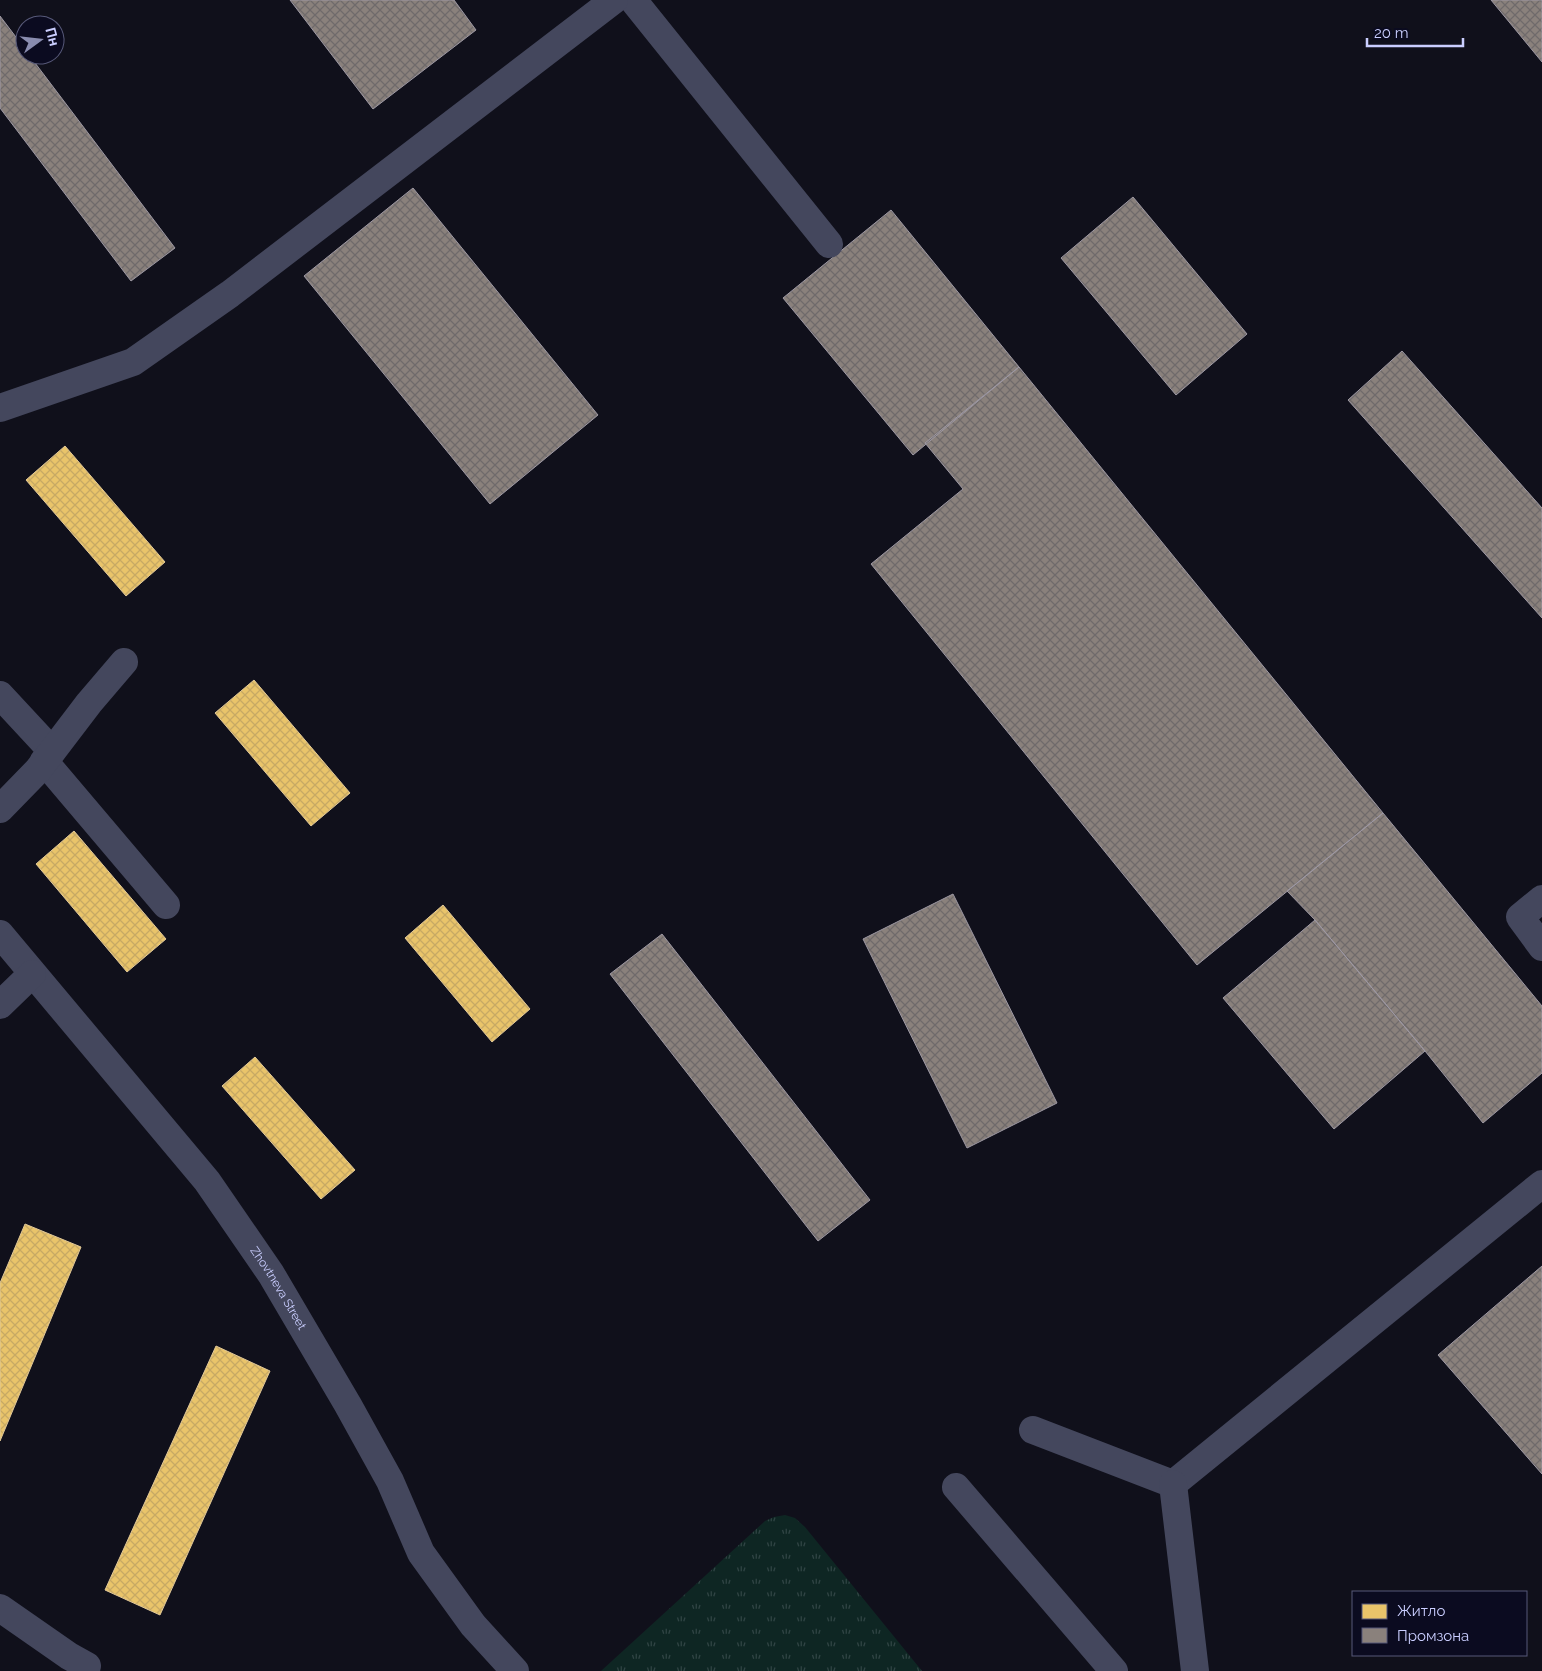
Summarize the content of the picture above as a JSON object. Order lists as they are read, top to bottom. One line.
{"streets":{"street":["Zhovtneva Street"]},"legend":["Житло","Промзона"],"scale_bar":"20 m","north":"right"}
